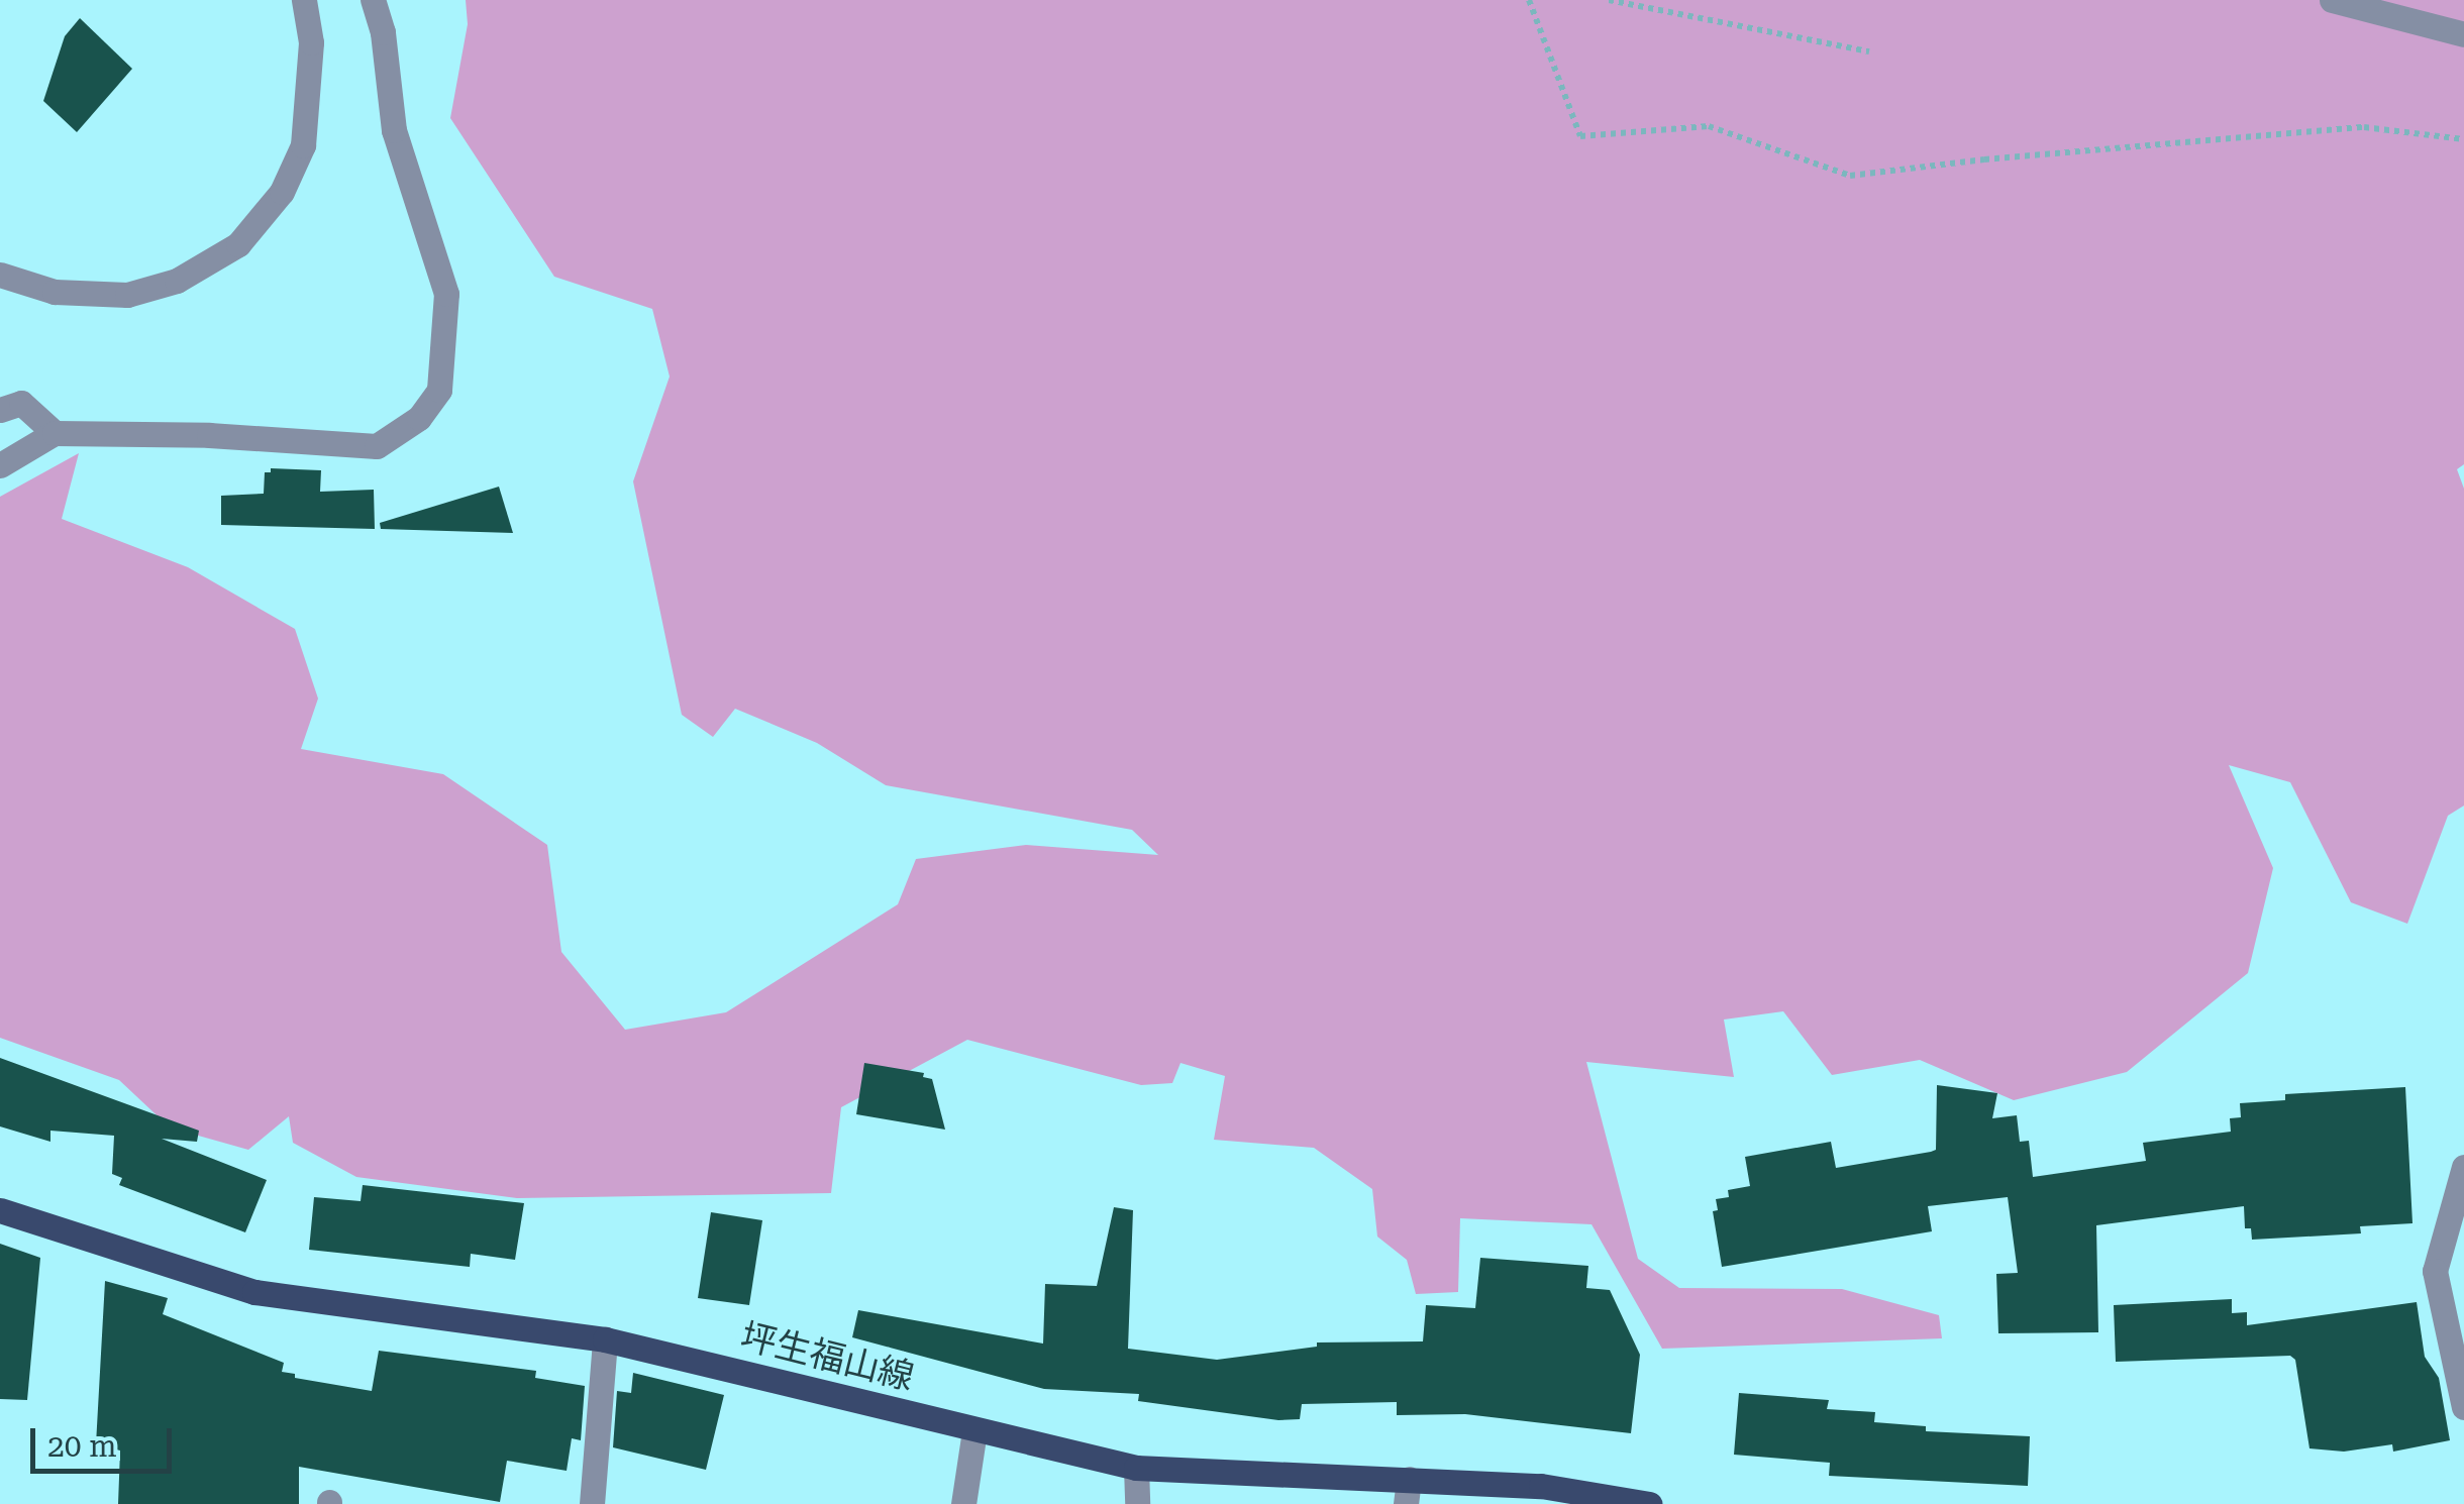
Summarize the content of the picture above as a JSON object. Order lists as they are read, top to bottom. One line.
{"streets":{"main road":["坪生福山線"]},"scale_bar":"20 m"}
